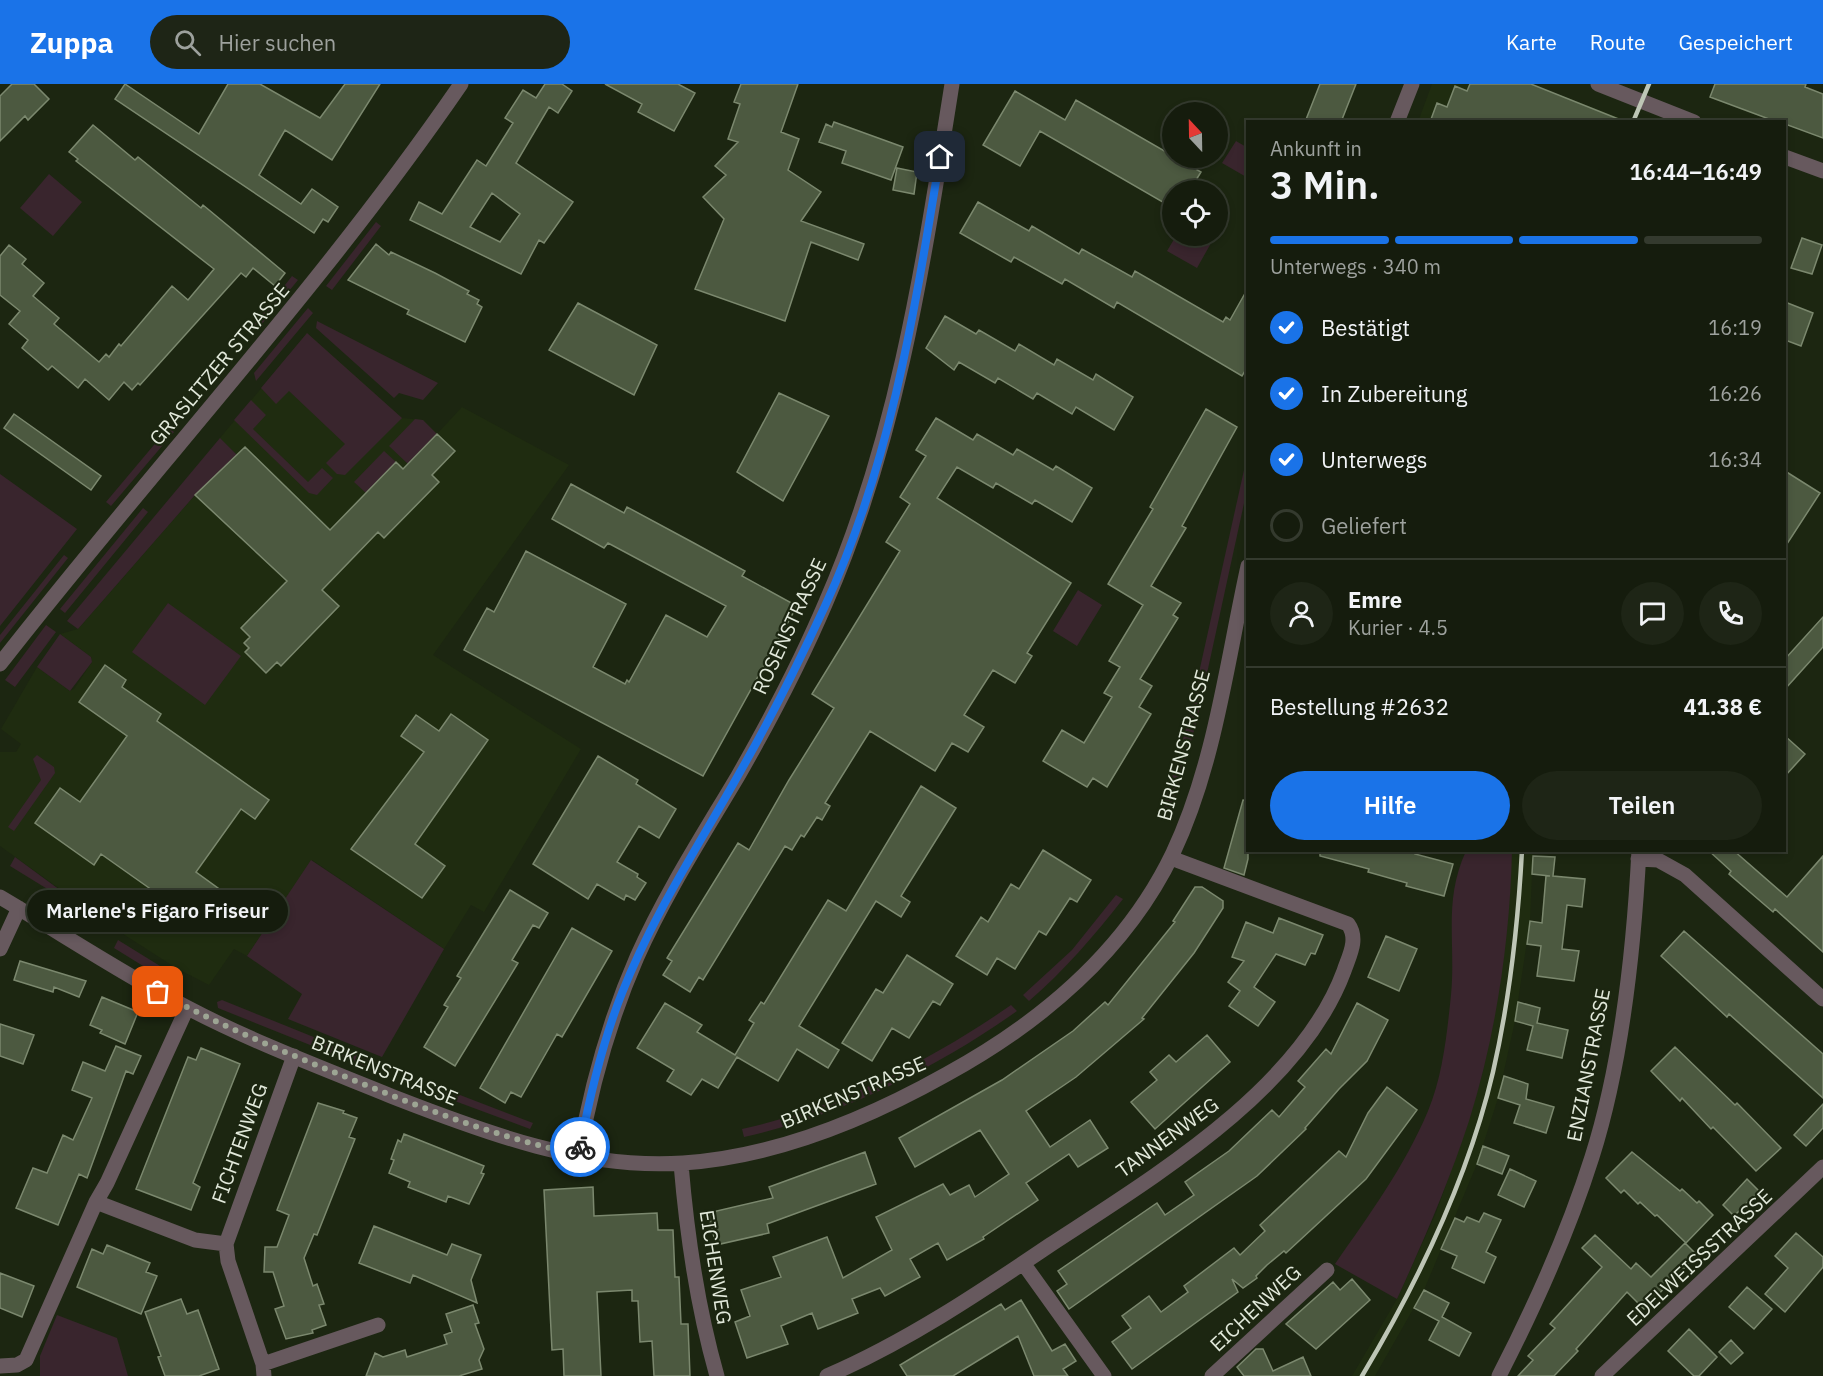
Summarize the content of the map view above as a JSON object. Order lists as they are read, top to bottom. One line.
{"streets":{"street":["GRASLITZER STRASSE","ROSENSTRASSE","BIRKENSTRASSE","ENZIANSTRASSE","TANNENWEG","FICHTENWEG","EDELWEISSSTRASSE","EICHENWEG"]},"crossings":[["ROSENSTRASSE","BIRKENSTRASSE"],["BIRKENSTRASSE","TANNENWEG"],["BIRKENSTRASSE","FICHTENWEG"],["BIRKENSTRASSE","EICHENWEG"]],"places":["Marlene's Figaro Friseur"],"north":"top","page":{"header":"Zuppa","search":"Hier suchen","nav":["Karte","Route","Gespeichert"],"heading":["3 Min.","Ankunft in","16:44–16:49"],"panel":["Emre","Kurier · 4.5","Bestellung #2632","41.38 €"],"bar":"Unterwegs · 340 m","list":[["Bestätigt","16:19"],["In Zubereitung","16:26"],["Unterwegs","16:34"],"Geliefert"],"buttons":["Hilfe","Teilen"],"bubble":"Marlene's Figaro Friseur"}}
